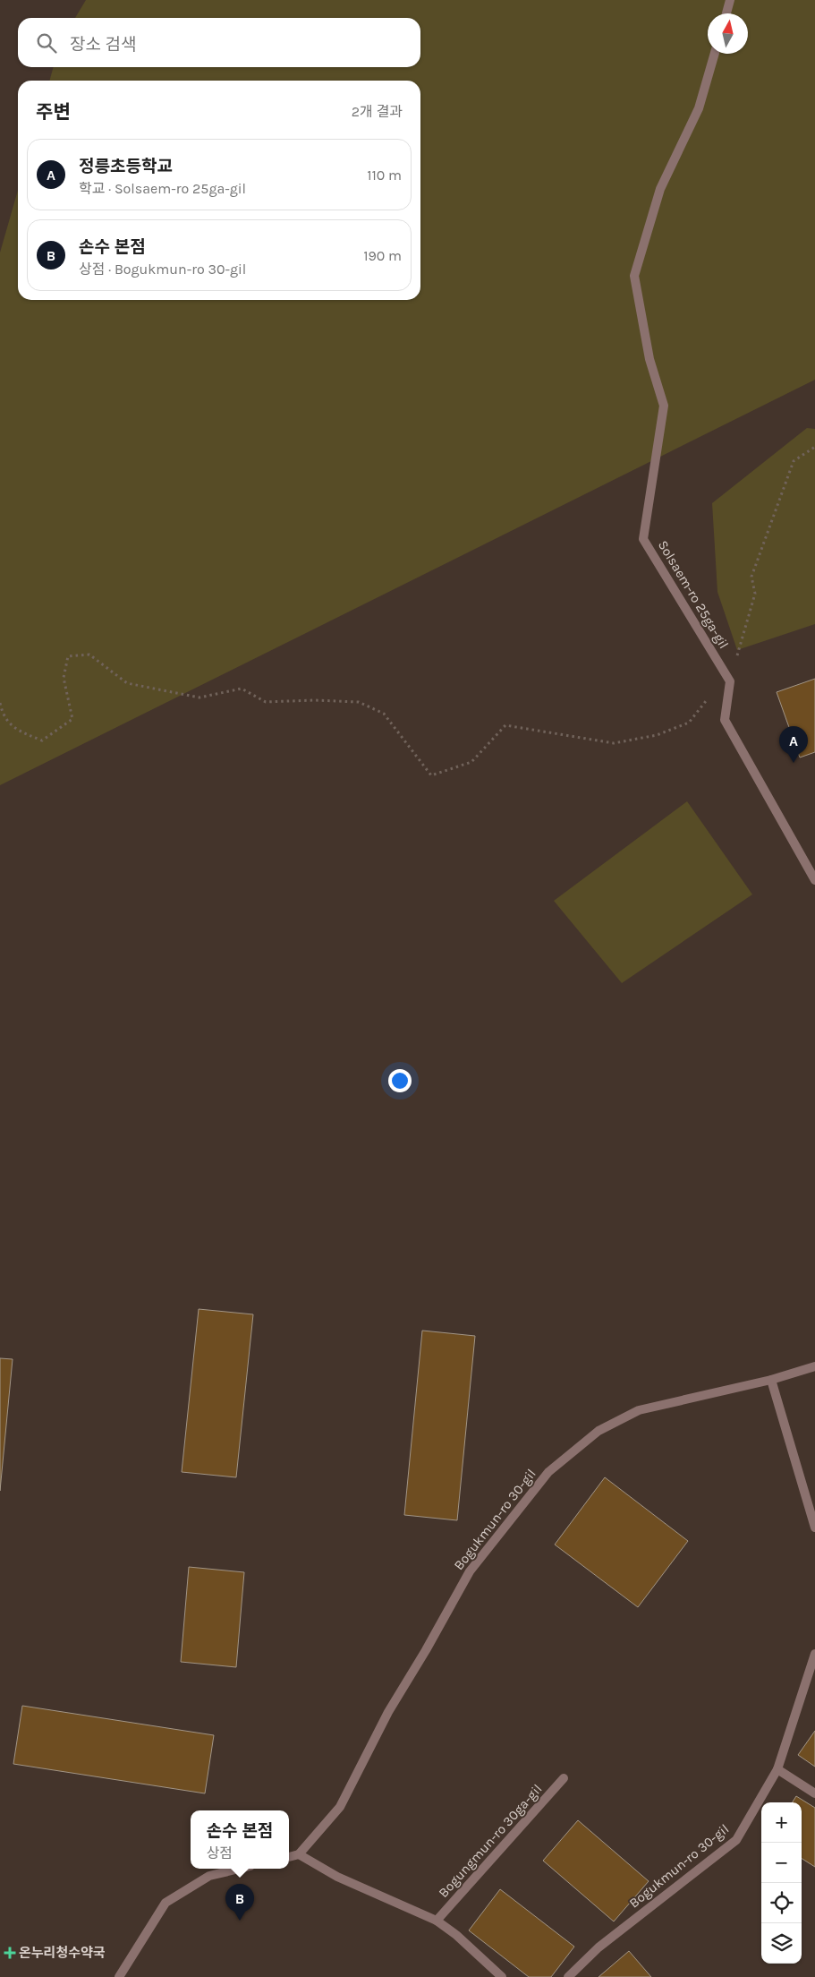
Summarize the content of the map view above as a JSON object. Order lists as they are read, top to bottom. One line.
{"streets":{"street":["Solsaem-ro 25ga-gil","Bogukmun-ro 30-gil","Bogungmun-ro 30ga-gil"]},"places":{"health":["온누리청수약국"]},"north":"top","page":{"search":"장소 검색","heading":["주변","2개 결과"],"list":[{"mark":"A","name":"정릉초등학교","note":"학교 · Solsaem-ro 25ga-gil","value":"110 m"},{"mark":"B","name":"손수 본점","note":"상점 · Bogukmun-ro 30-gil","value":"190 m"}],"pins":["A","B"],"map_buttons":["+","−"],"popup":["손수 본점","상점"]}}
